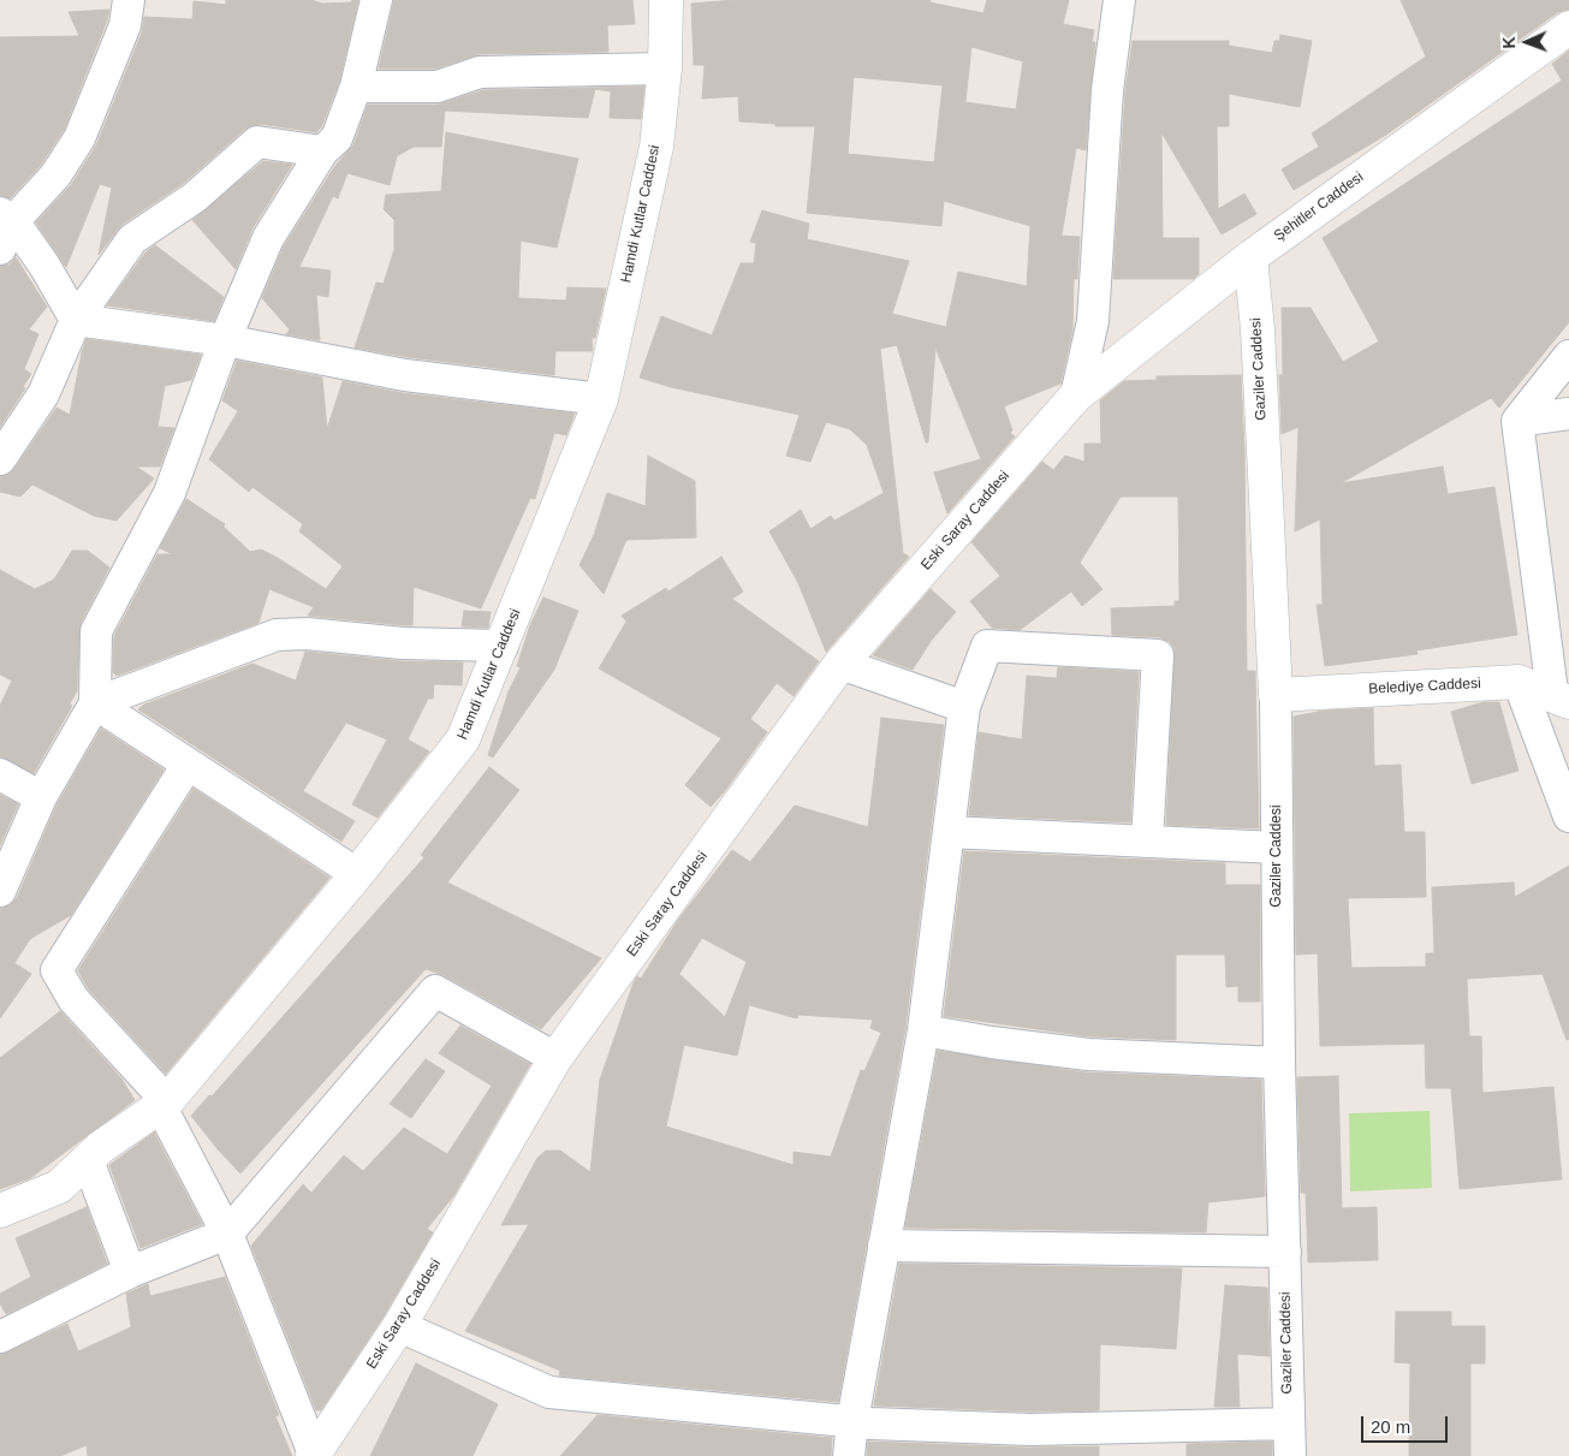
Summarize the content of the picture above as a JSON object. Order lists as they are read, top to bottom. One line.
{"streets":{"street":["Şehitler Caddesi","Hamdi Kutlar Caddesi","Gaziler Caddesi","Eski Saray Caddesi","Belediye Caddesi"]},"crossings":[["Şehitler Caddesi","Gaziler Caddesi"],["Şehitler Caddesi","Eski Saray Caddesi"],["Gaziler Caddesi","Belediye Caddesi"]],"scale_bar":"20 m","north":"left"}
